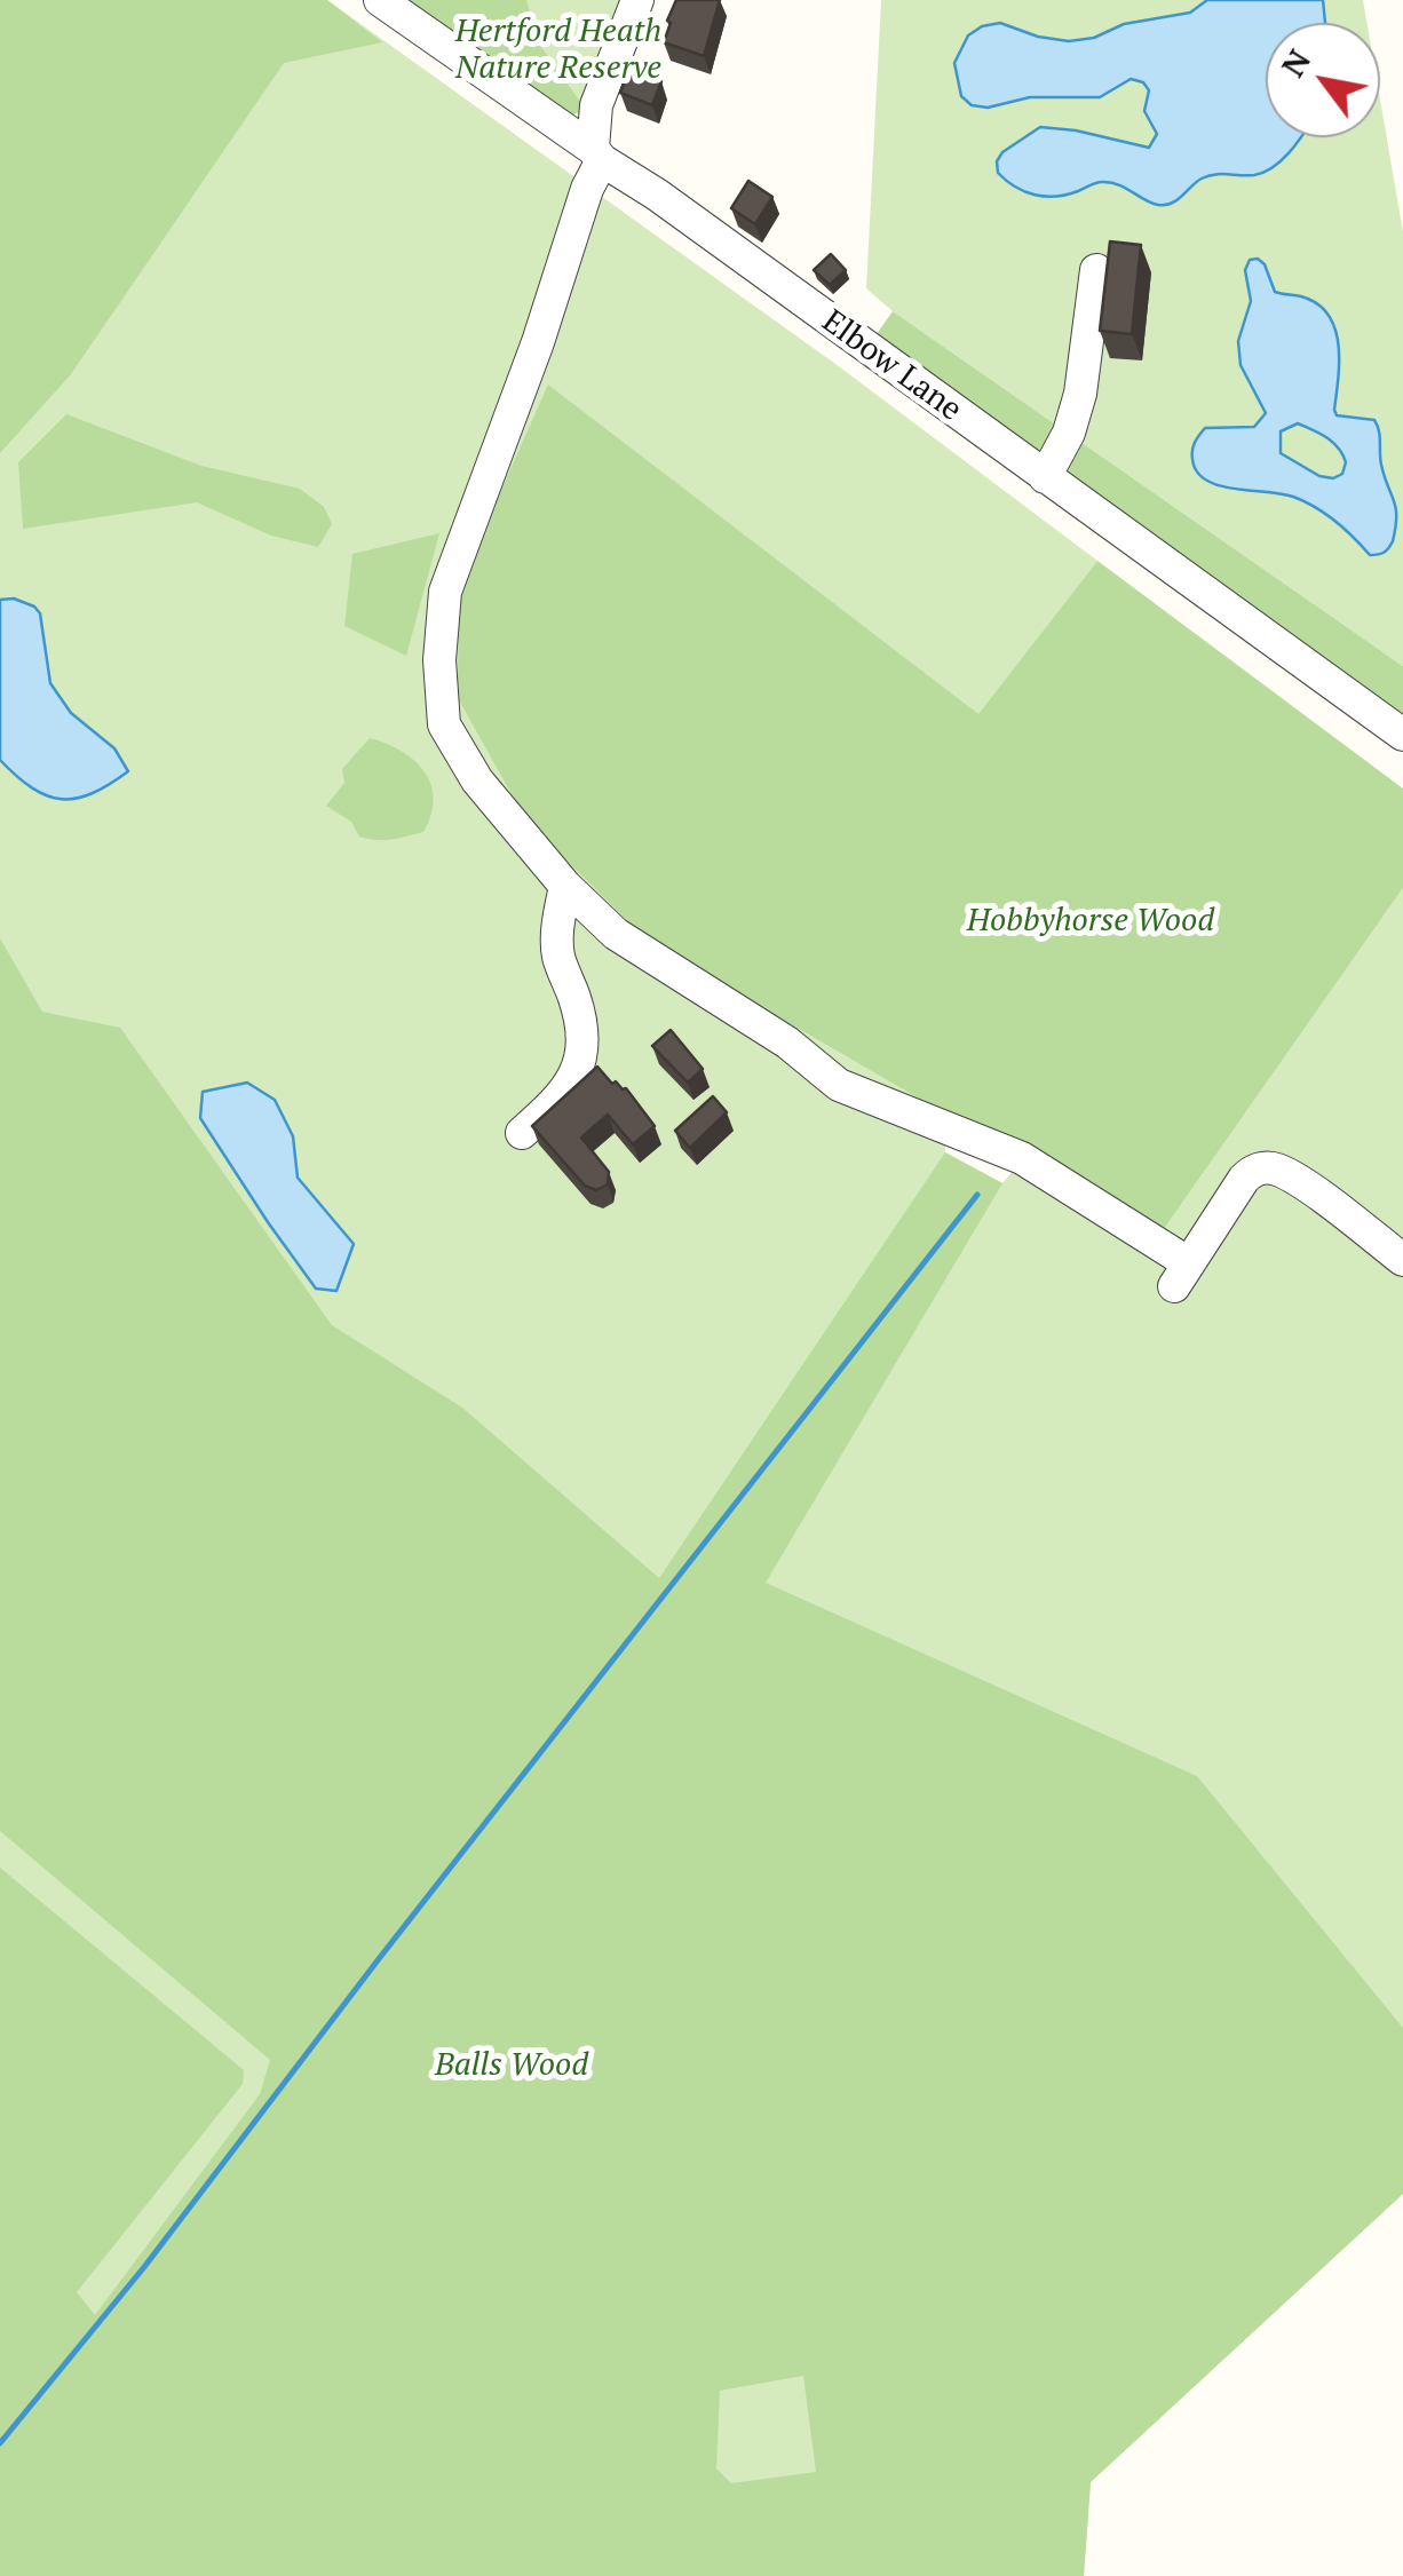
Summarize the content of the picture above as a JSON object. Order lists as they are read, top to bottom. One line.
{"streets":{"lane":["Elbow Lane"]},"parks":["Hertford Heath Nature Reserve","Hobbyhorse Wood","Balls Wood"],"north":"top left"}
